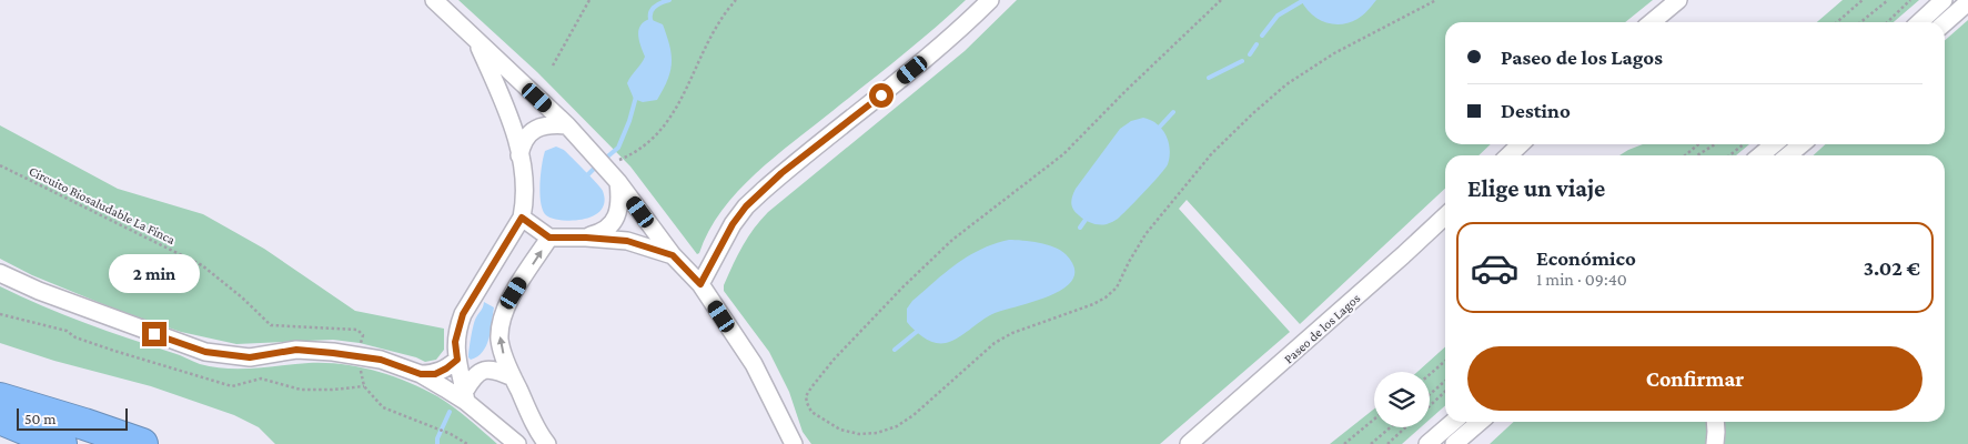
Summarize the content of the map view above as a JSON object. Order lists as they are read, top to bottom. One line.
{"streets":{"street":["Paseo de los Lagos"],"path":["Circuito Biosaludable La Finca"]},"scale_bar":"50 m","page":{"banner":["Paseo de los Lagos","Destino"],"heading":"Elige un viaje","list":[{"name":"Económico","note":"1 min · 09:40","value":"3.02 €"}],"bubble":"2 min","buttons":"Confirmar","scale":"50 m"}}
